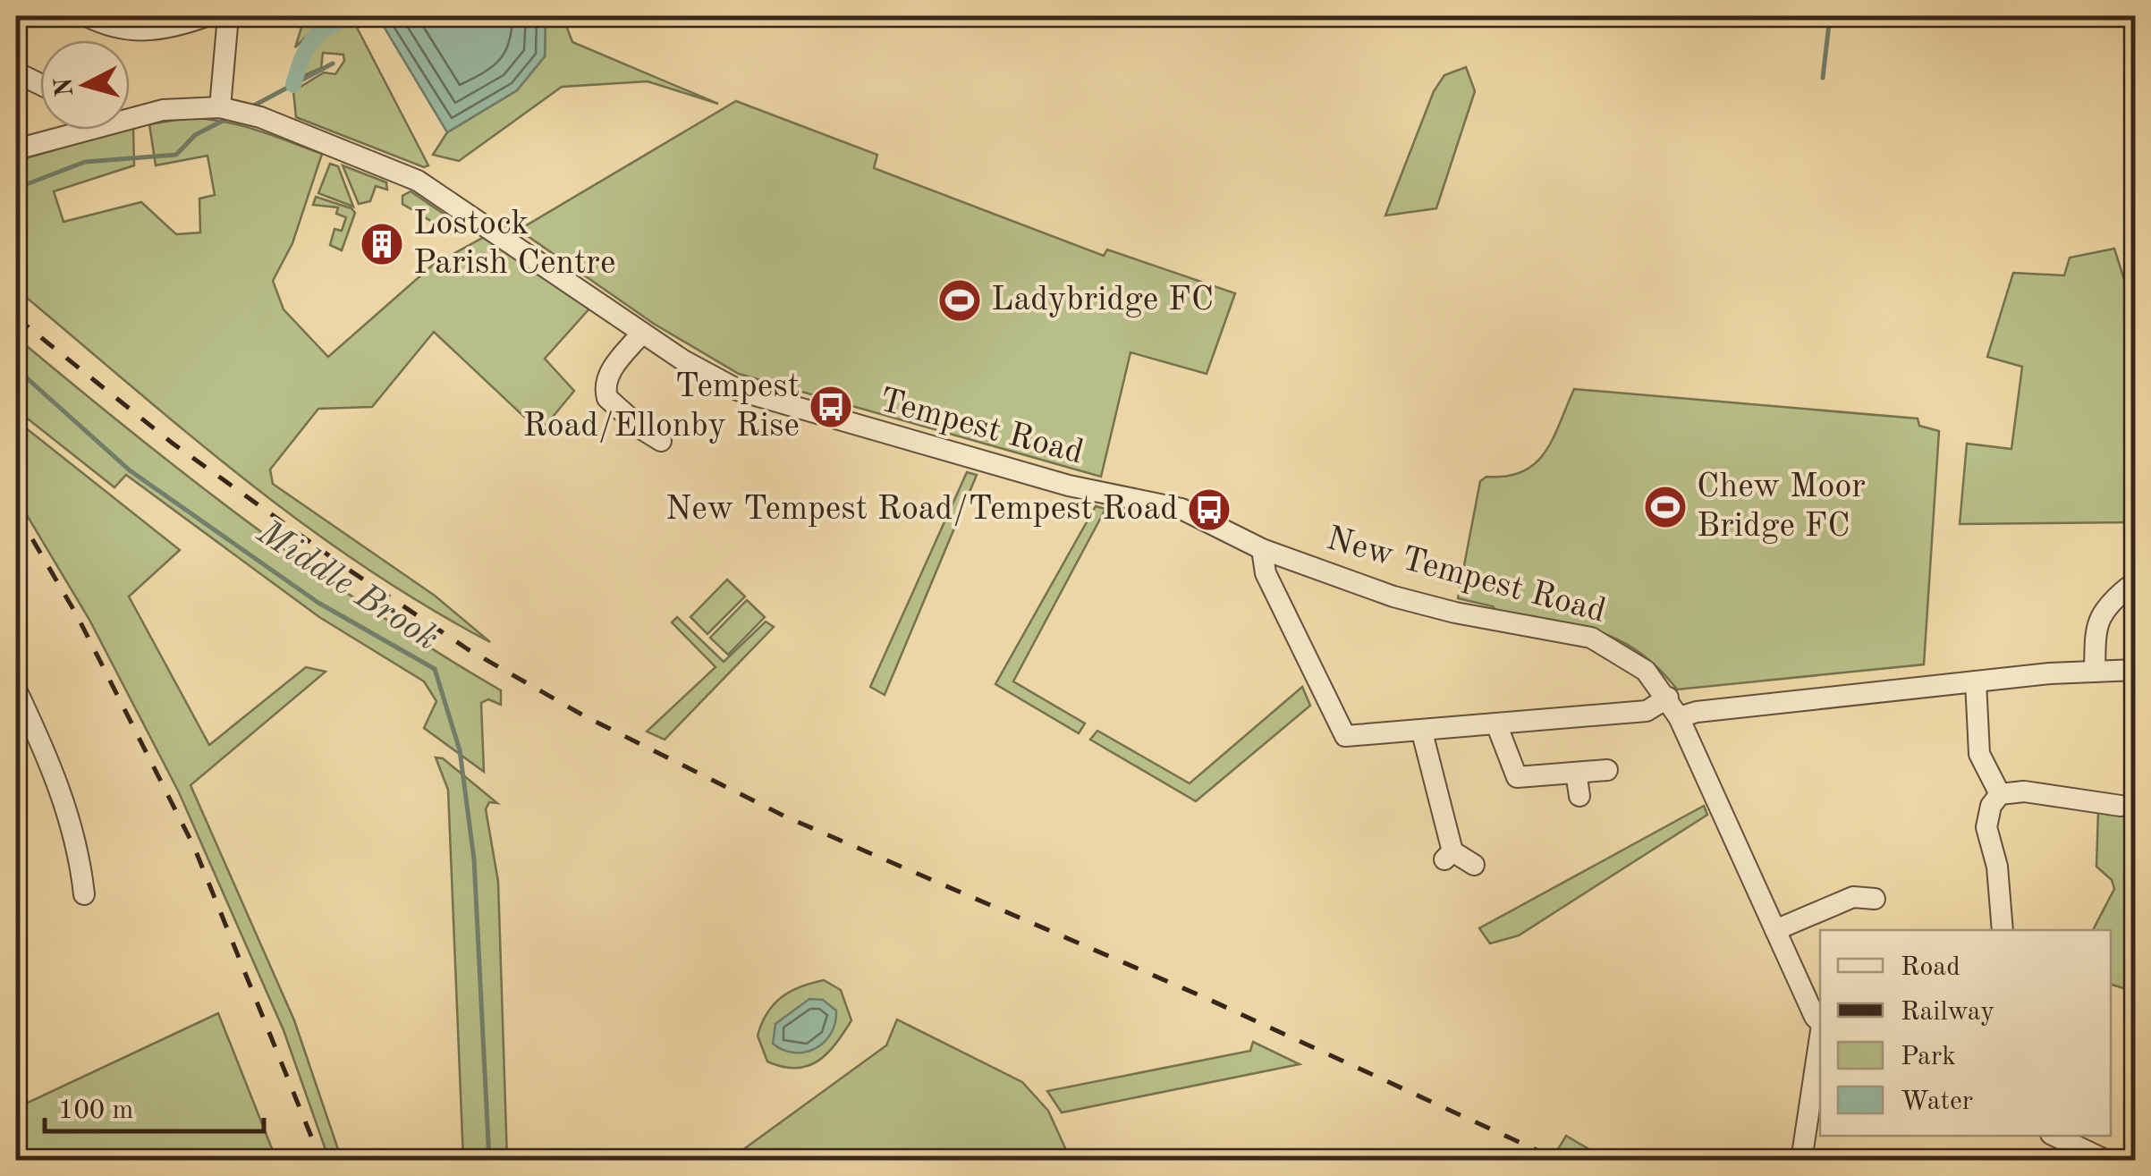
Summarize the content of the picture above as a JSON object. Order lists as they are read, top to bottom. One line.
{"streets":{"street":["Tempest Road","New Tempest Road"]},"crossings":[["Tempest Road","New Tempest Road"]],"water":["Middle Brook"],"places":{"building":["Lostock Parish Centre"],"sports":["Ladybridge FC","Chew Moor Bridge FC"],"bus stop":["Tempest Road/Ellonby Rise","New Tempest Road/Tempest Road"]},"legend":["Road","Railway","Park","Water"],"scale_bar":"100 m","north":"left"}
